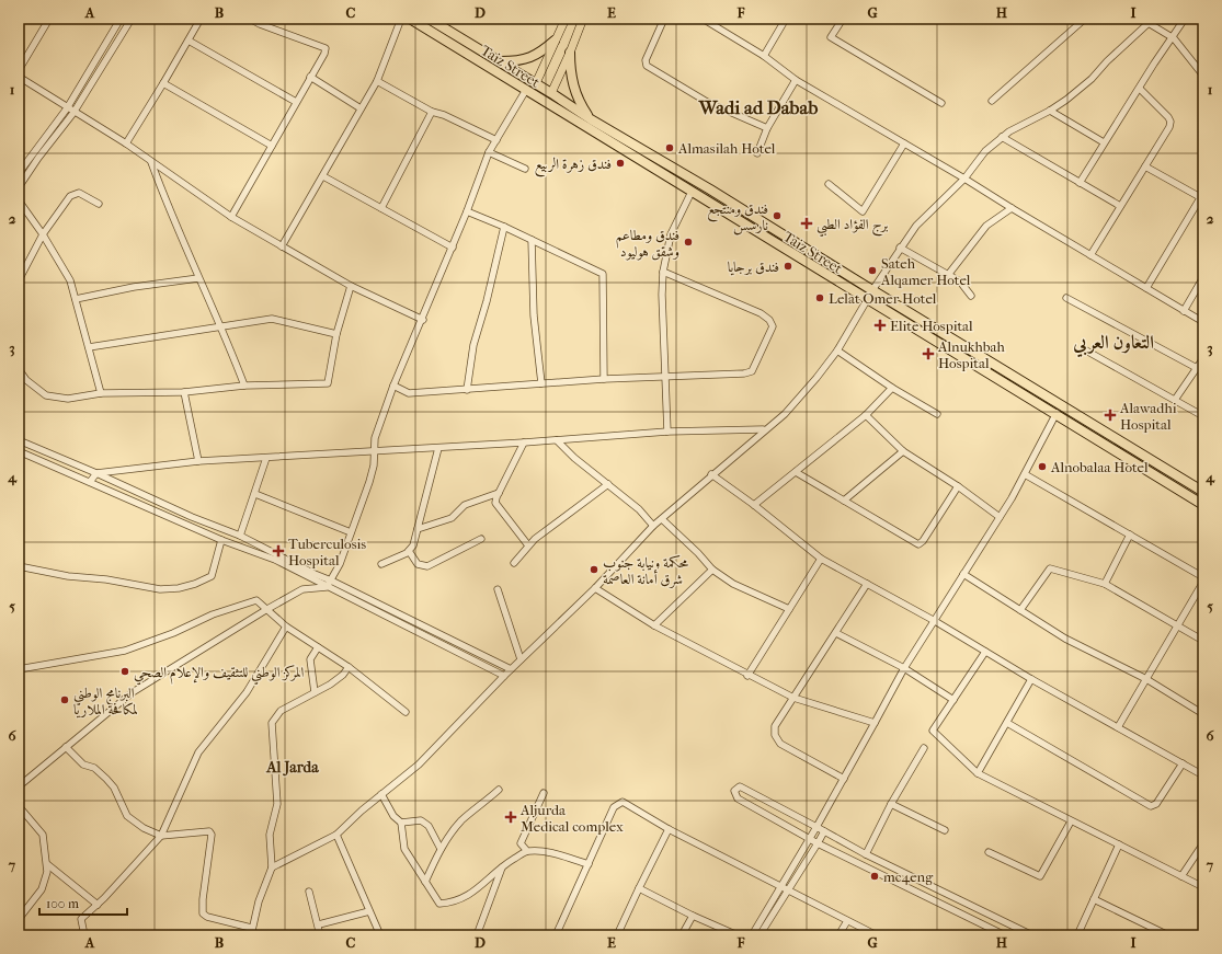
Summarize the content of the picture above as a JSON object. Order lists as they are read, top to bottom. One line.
{"streets":{"highway":["Taiz Street"]},"districts":["Wadi ad Dabab","التعاون العربي","Al Jarda"],"places":{"other":["Almasilah Hotel","فندق زهرة الربيع","فندق ومنتجع نارسس","فندق ومطاعم وشقق هوليود","فندق برجايا","Sateh Alqamer Hotel","Lelat Omer Hotel","Alnobalaa Hotel","محكمة ونيابة جنوب شرق أمانة العاصمة","المركز الوطني للتثقيف والإعلام الصحي","البرنامج الوطني لمكافحة الملاريا","mc4eng"],"health":["برج الفؤاد الطبي","Elite Hospital","Alnukhbah Hospital","Alawadhi Hospital","Tuberculosis Hospital","Aljurda Medical complex"]},"scale_bar":"100 m","grid":{"columns":["A","B","C","D","E","F","G","H","I"],"rows":["1","2","3","4","5","6","7"]}}
